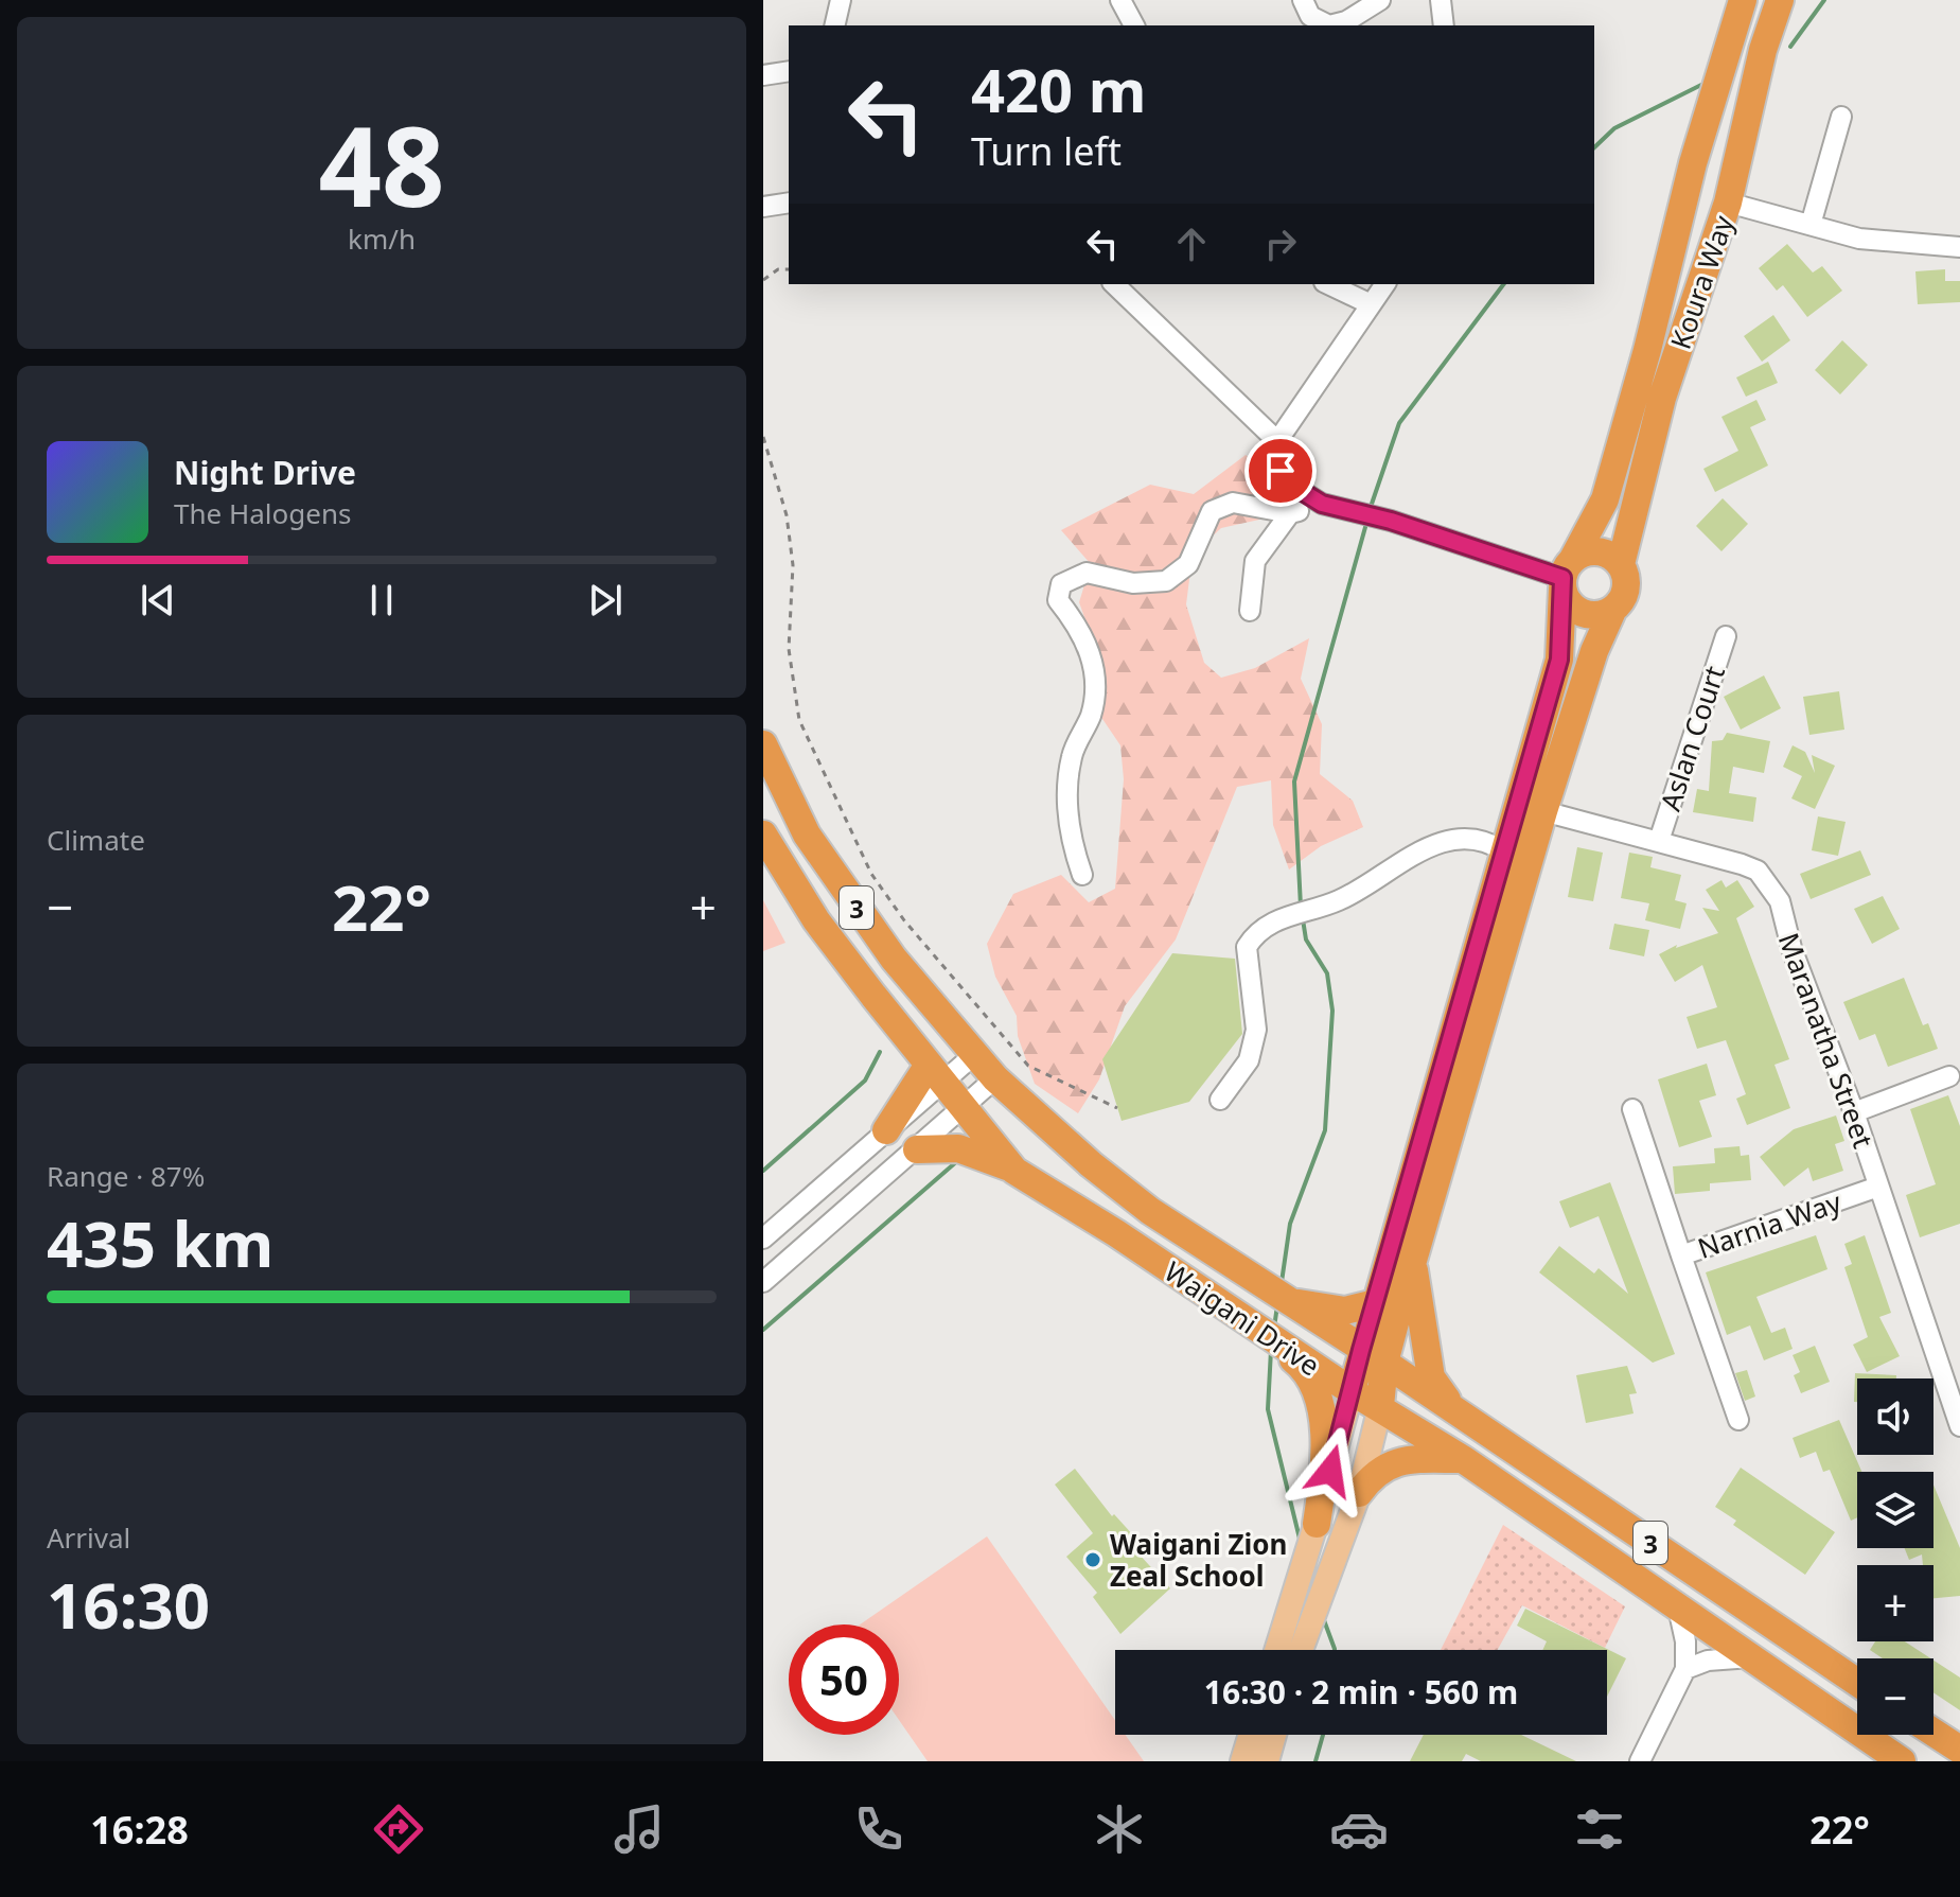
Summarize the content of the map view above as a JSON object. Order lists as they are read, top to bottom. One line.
{"streets":{"highway":["Koura Way","3","Waigani Drive"],"street":["Aslan Court","Maranatha Street","Narnia Way"]},"crossings":[["Koura Way","Maranatha Street"],["Koura Way","Waigani Drive"],["Aslan Court","Maranatha Street"],["Maranatha Street","Narnia Way"]],"places":["Waigani Zion Zeal School"],"page":{"tile":[["48","km/h"],"Climate",["Range · 87%","435 km"],["Arrival","16:30"]],"turn":["420 m","Turn left"],"song":["Night Drive","The Halogens"],"heat":["−","22°","+"],"map_buttons":["+","−"],"limit":"50","trip":"16:30 · 2 min · 560 m","tabs":["16:28","22°"]}}
